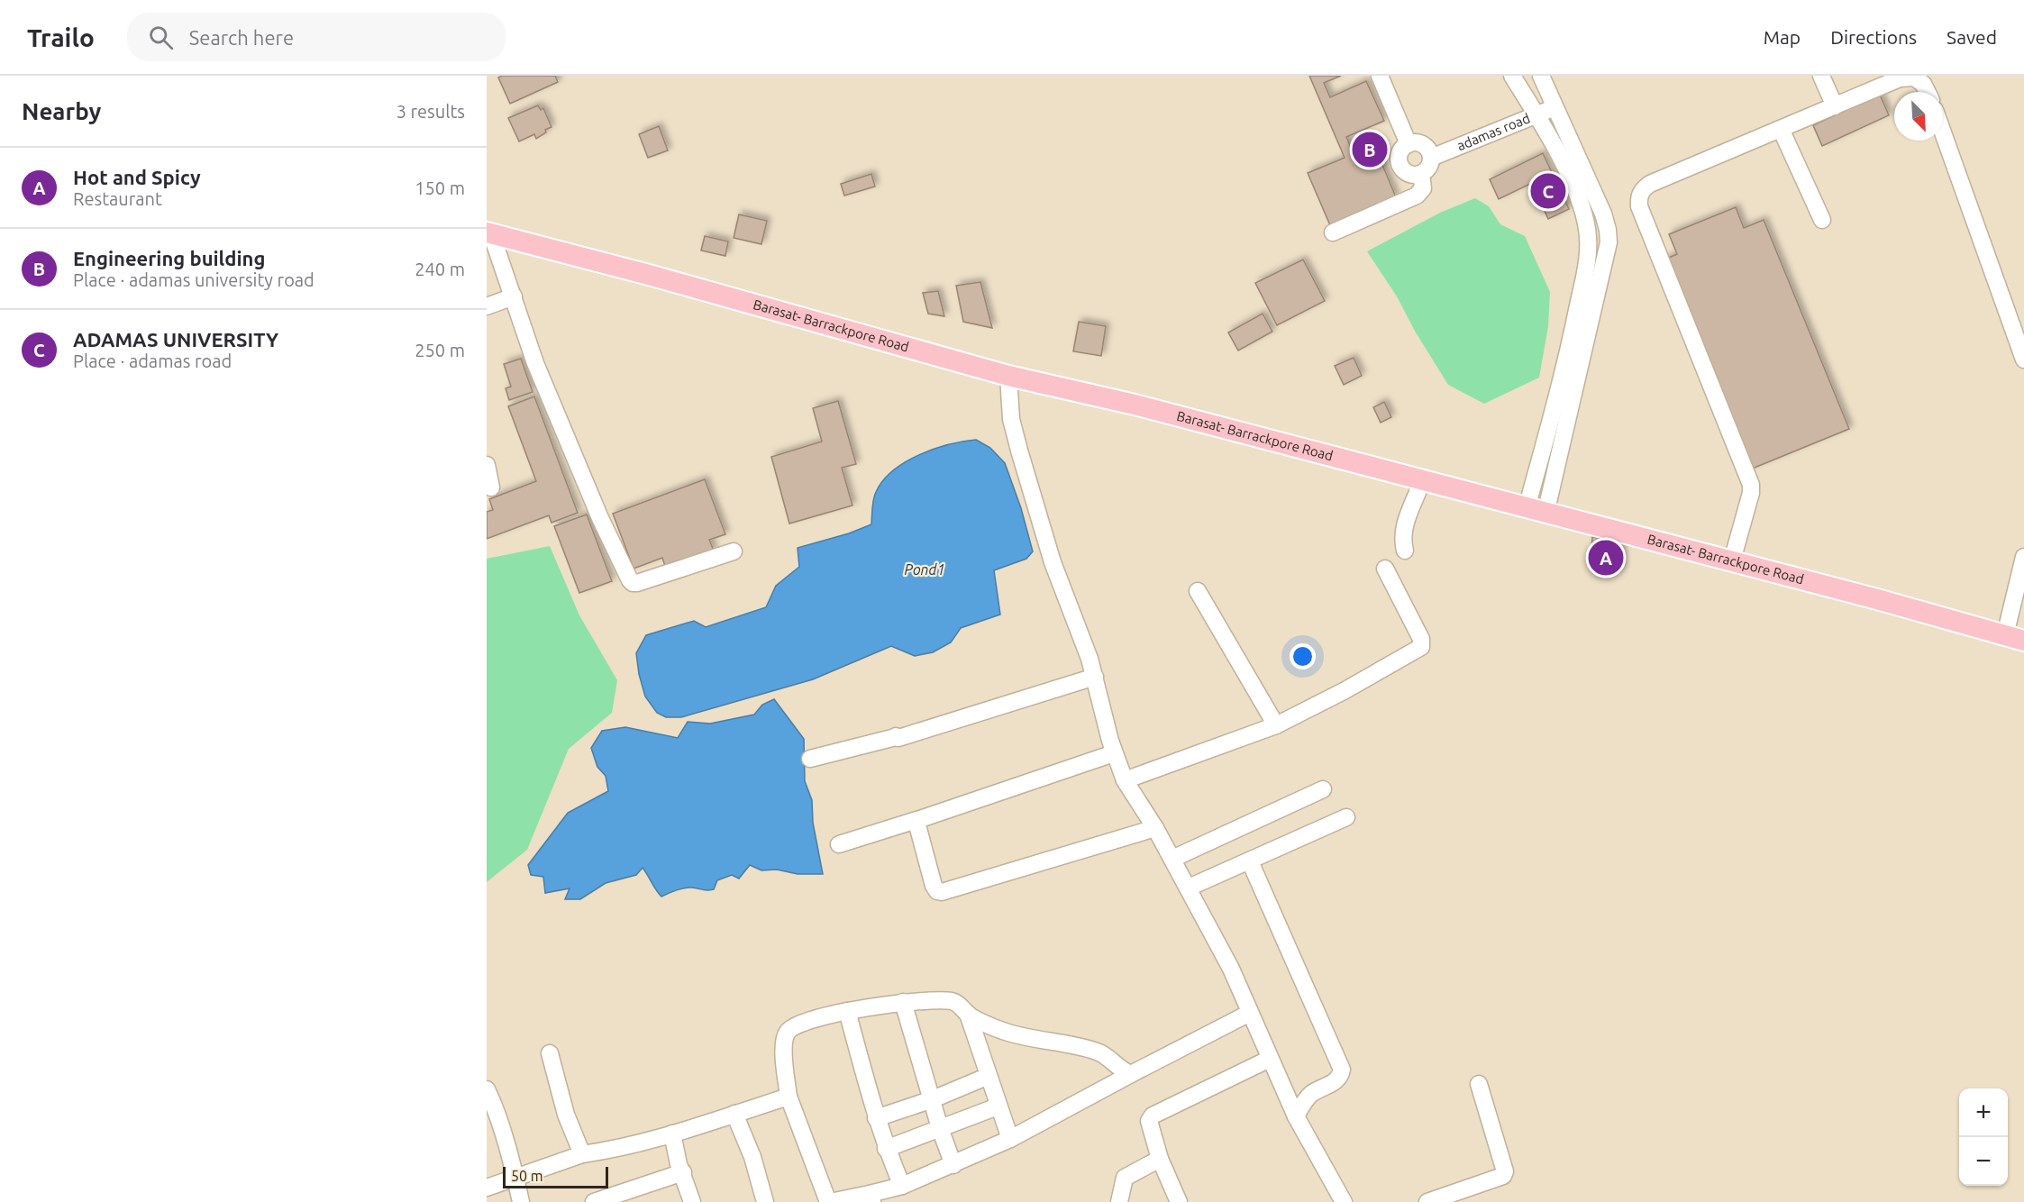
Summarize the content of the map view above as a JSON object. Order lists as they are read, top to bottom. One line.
{"streets":{"main road":["Barasat- Barrackpore Road"],"street":["adamas road"]},"water":["Pond1"],"scale_bar":"50 m","north":"bottom right","page":{"header":"Trailo","search":"Search here","nav":["Map","Directions","Saved"],"heading":["Nearby","3 results"],"pins":["B","C","A"],"list":[{"mark":"A","name":"Hot and Spicy","note":"Restaurant","value":"150 m"},{"mark":"B","name":"Engineering building","note":"Place · adamas university road","value":"240 m"},{"mark":"C","name":"ADAMAS UNIVERSITY","note":"Place · adamas road","value":"250 m"}],"map_buttons":["+","−"],"scale":"50 m"}}
